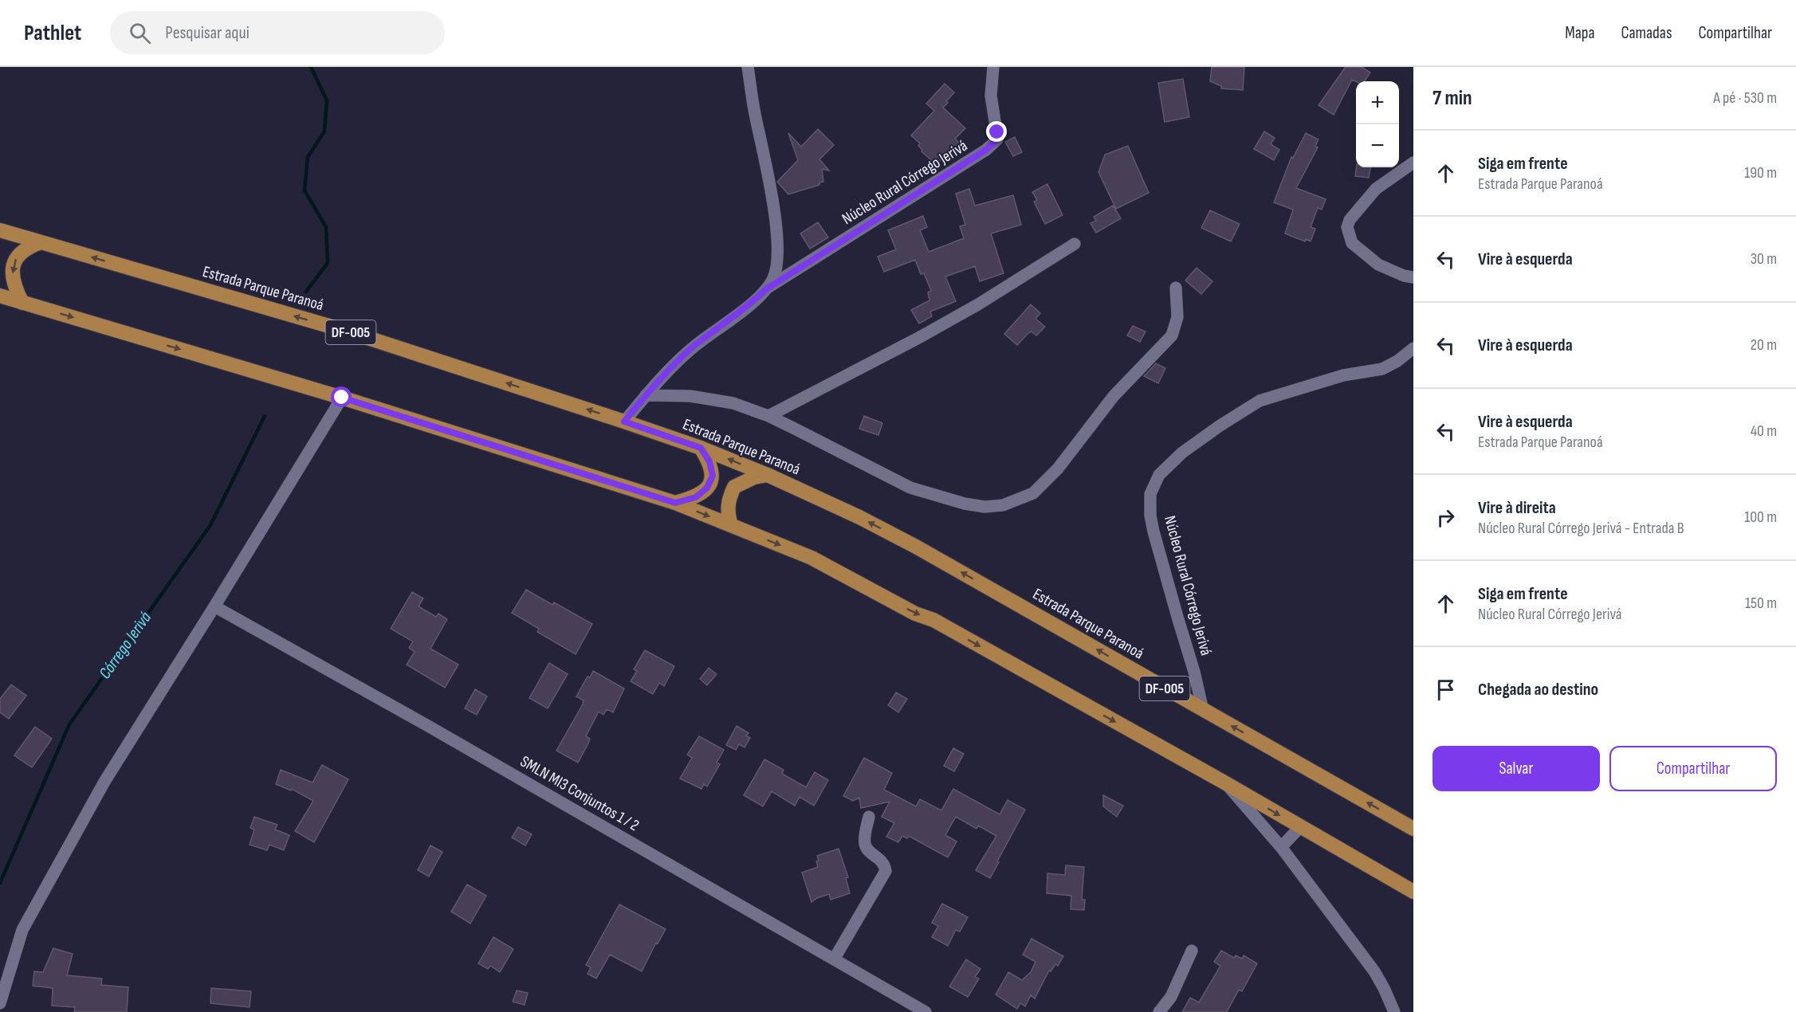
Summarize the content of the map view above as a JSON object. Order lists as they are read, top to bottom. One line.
{"streets":{"main road":["Estrada Parque Paranoá","DF-005"],"street":["Núcleo Rural Córrego Jerivá","SMLN MI3 Conjuntos 1 / 2"]},"crossings":[["Núcleo Rural Córrego Jerivá","Estrada Parque Paranoá"]],"water":["Córrego Jerivá"],"page":{"header":"Pathlet","search":"Pesquisar aqui","nav":["Mapa","Camadas","Compartilhar"],"heading":["7 min","A pé · 530 m"],"map_buttons":["+","−"],"list":[["Siga em frente","Estrada Parque Paranoá","190 m"],["Vire à esquerda","30 m"],["Vire à esquerda","20 m"],["Vire à esquerda","Estrada Parque Paranoá","40 m"],["Vire à direita","Núcleo Rural Córrego Jerivá - Entrada B","100 m"],["Siga em frente","Núcleo Rural Córrego Jerivá","150 m"],"Chegada ao destino"],"buttons":["Salvar","Compartilhar"]}}
